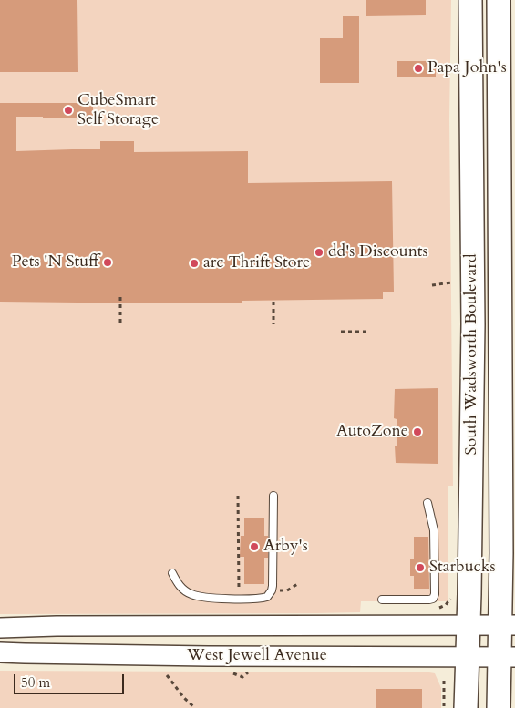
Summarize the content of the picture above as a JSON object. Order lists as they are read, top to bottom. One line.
{"streets":{"main road":["South Wadsworth Boulevard","West Jewell Avenue"]},"crossings":[["South Wadsworth Boulevard","West Jewell Avenue"]],"places":["Papa John's","CubeSmart Self Storage","dd's Discounts","Pets 'N Stuff","arc Thrift Store","AutoZone","Arby's","Starbucks"],"scale_bar":"50 m"}
